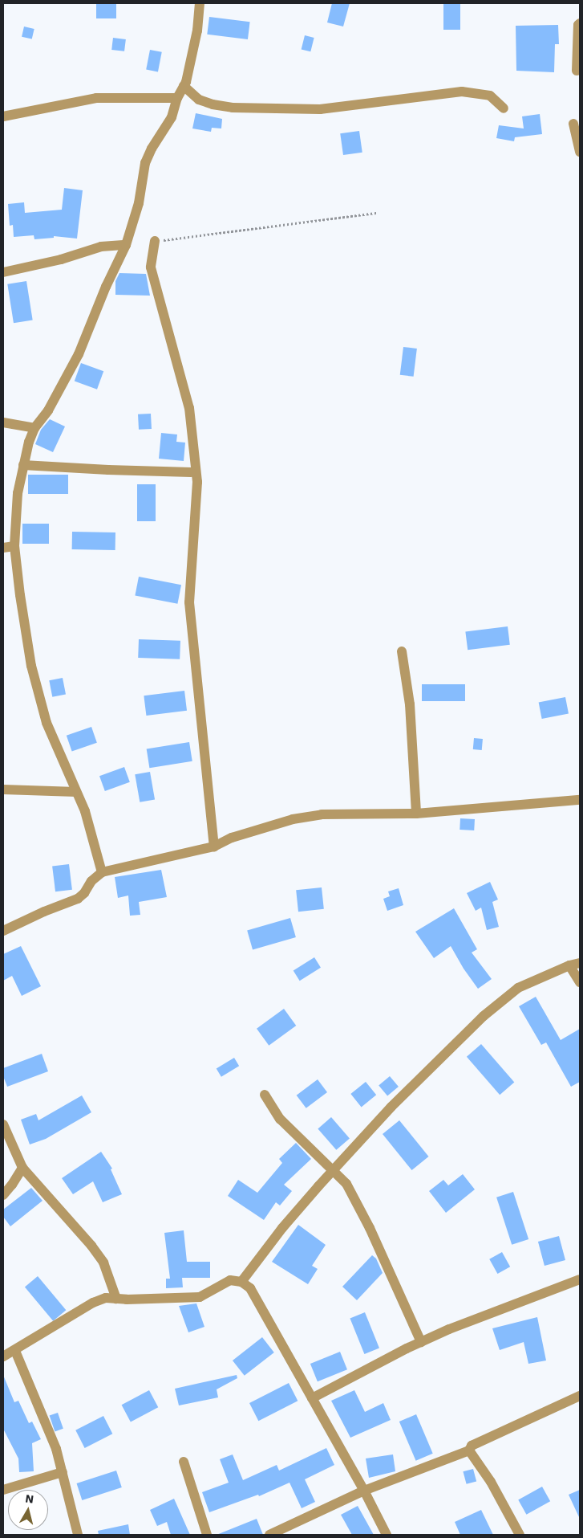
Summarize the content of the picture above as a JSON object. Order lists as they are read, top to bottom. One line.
{"north":"top"}
